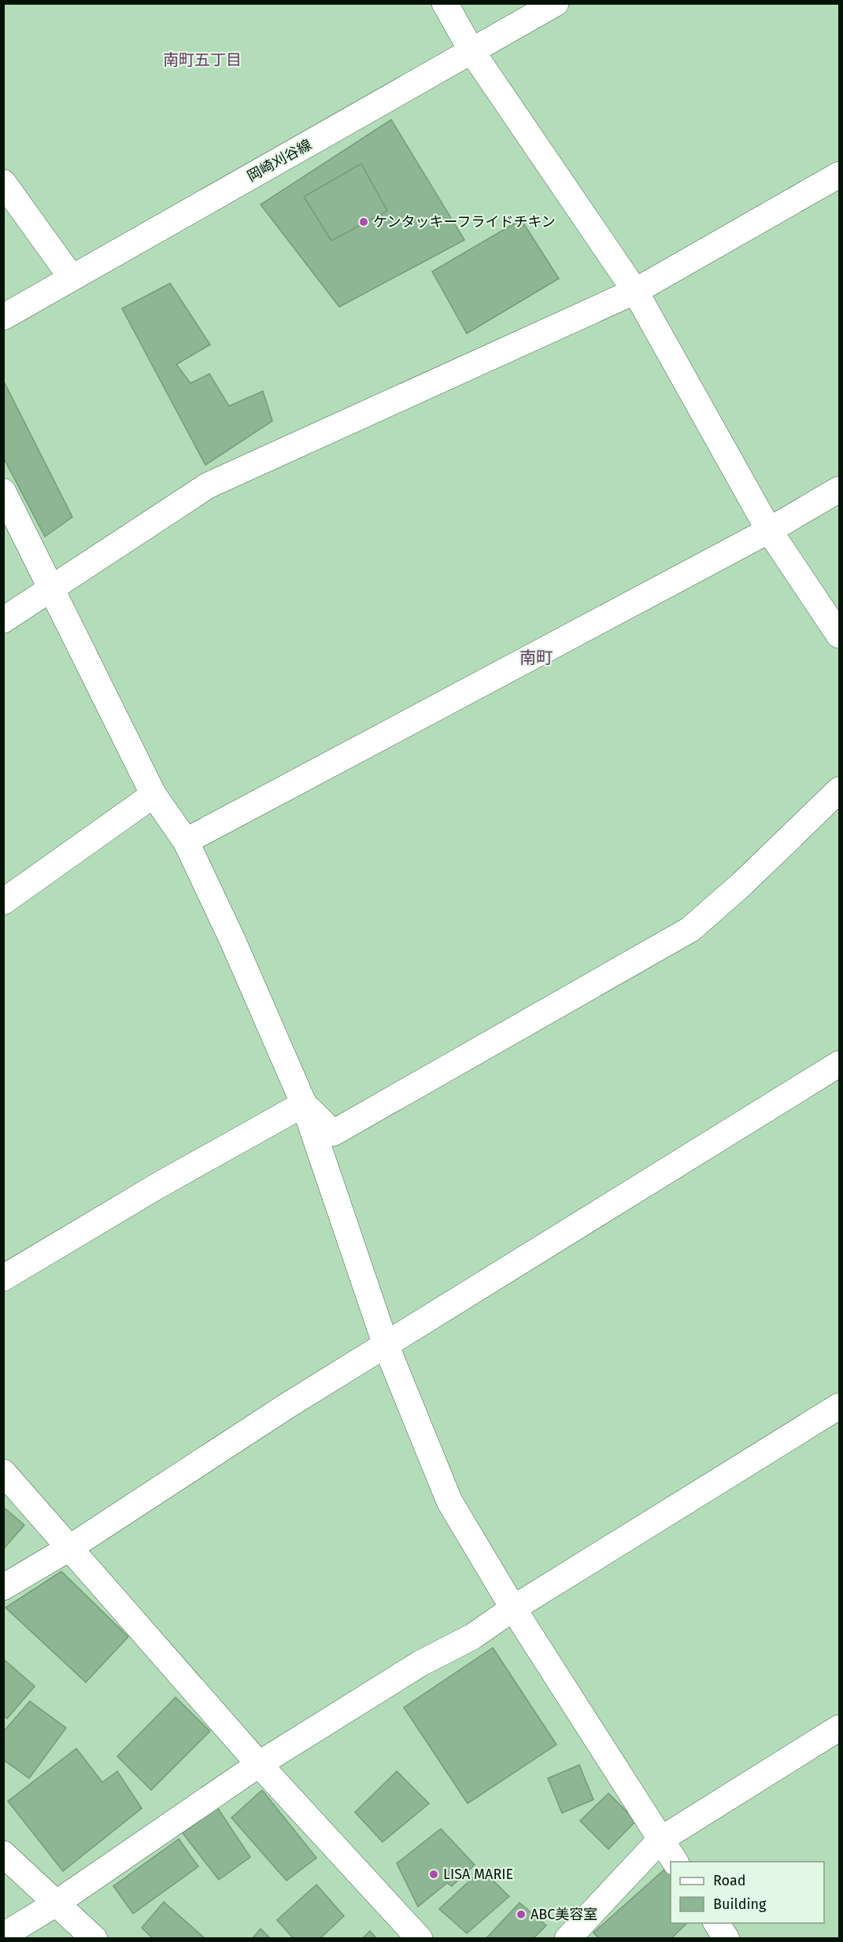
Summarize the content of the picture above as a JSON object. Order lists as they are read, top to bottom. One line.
{"streets":{"street":["岡崎刈谷線"]},"districts":["南町五丁目","南町"],"places":["ケンタッキーフライドチキン","LISA MARIE","ABC美容室"],"legend":["Road","Building"]}
